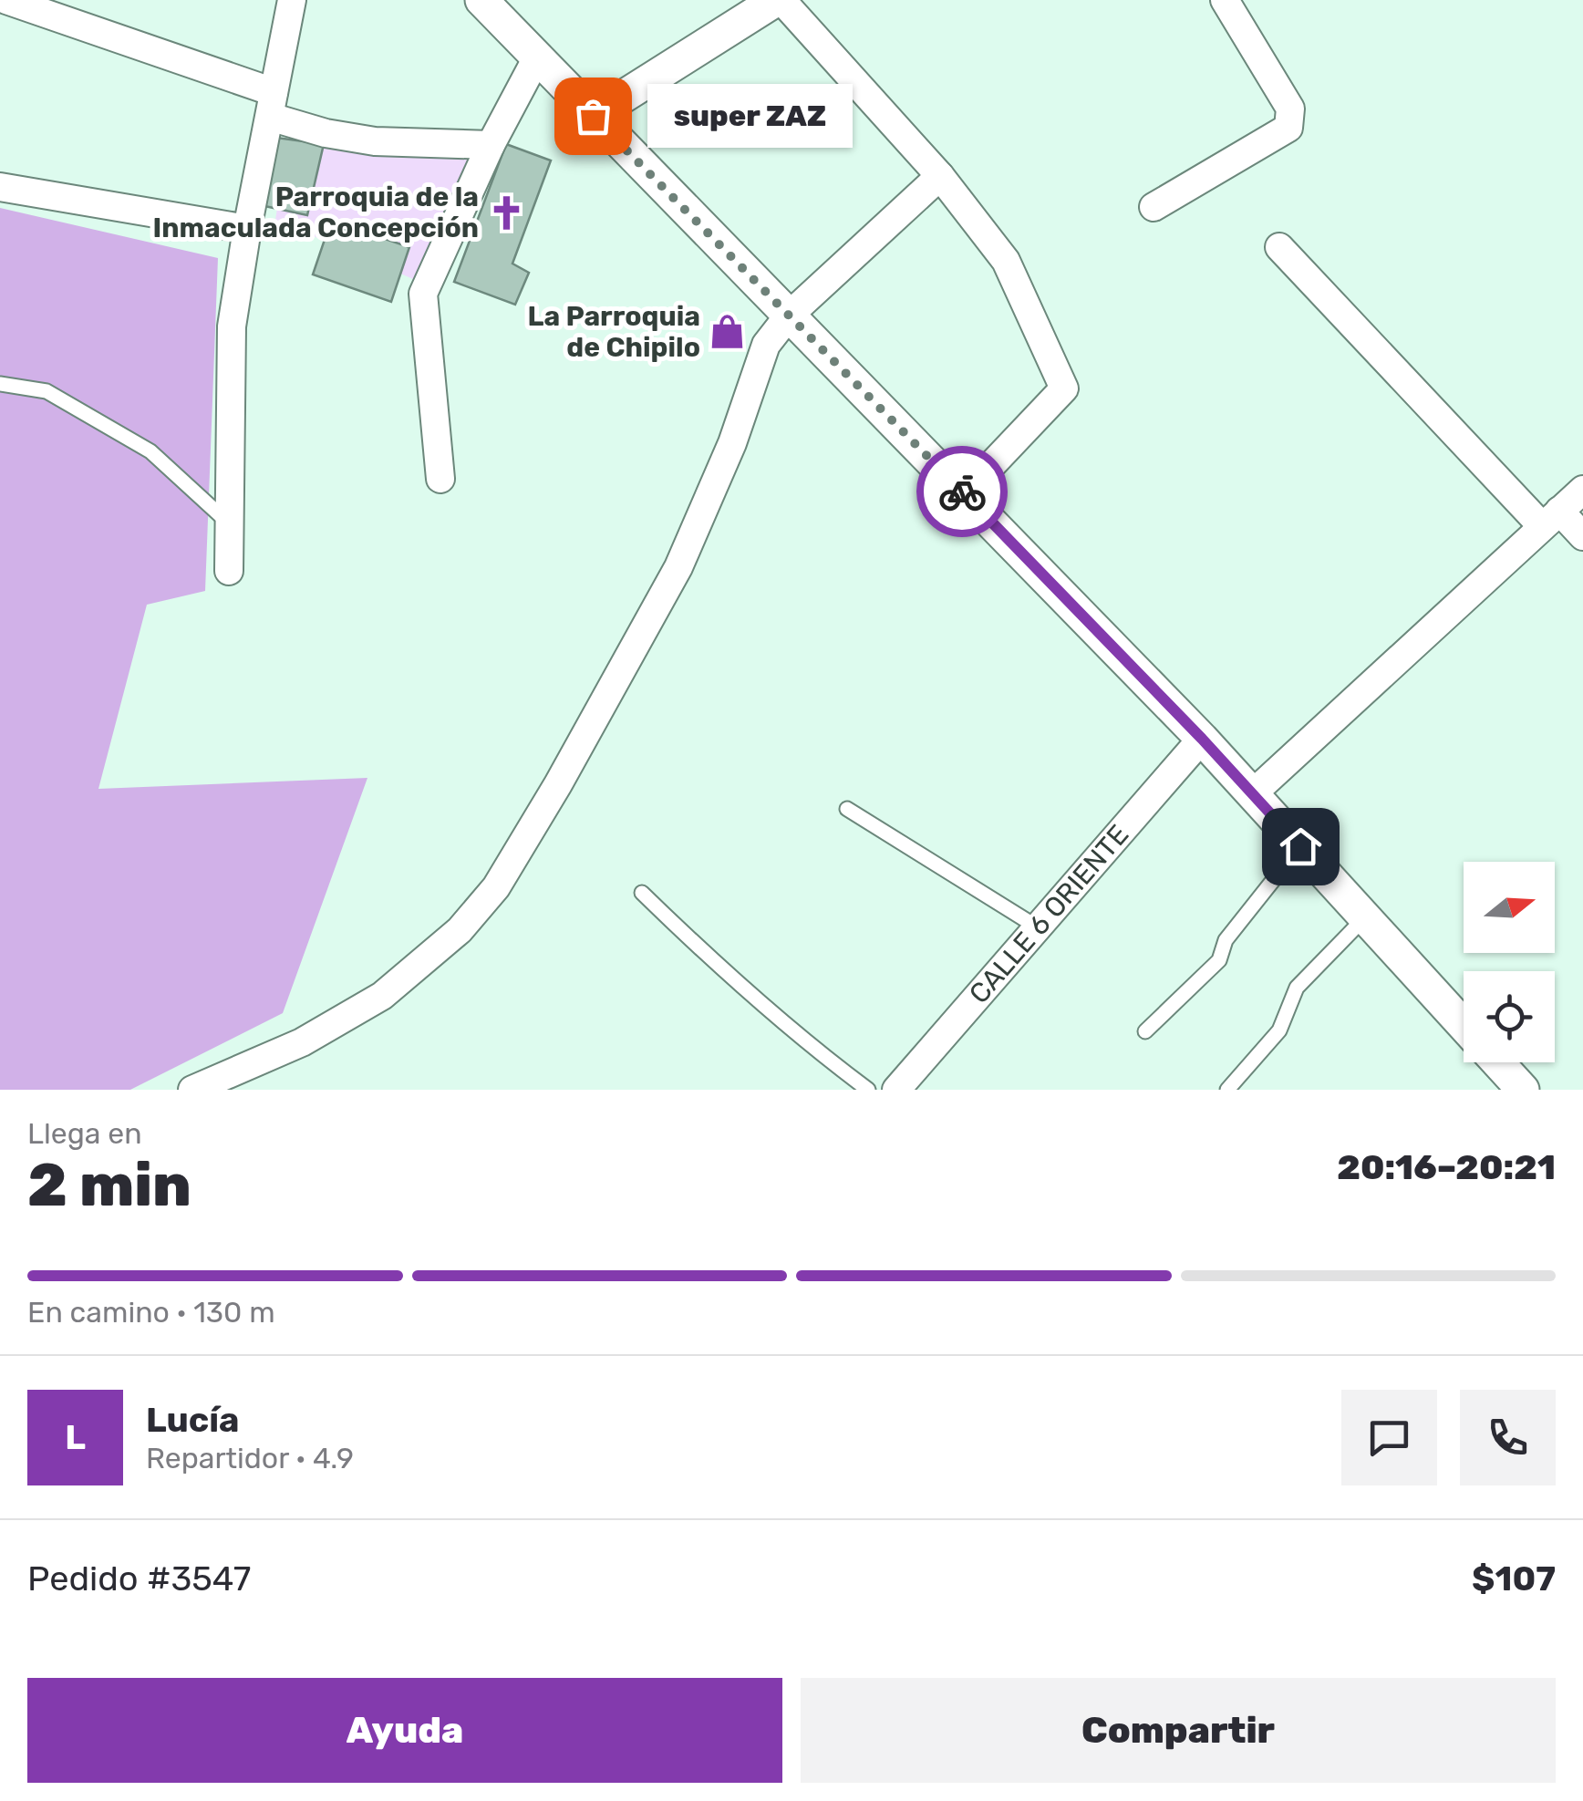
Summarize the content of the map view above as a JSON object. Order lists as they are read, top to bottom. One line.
{"streets":{"street":["CALLE 6 ORIENTE"]},"places":{"other":["super ZAZ"],"church":["Parroquia de la Inmaculada Concepción"],"shop":["La Parroquia de Chipilo"]},"north":"right","page":{"bubble":"super ZAZ","heading":["2 min","Llega en","20:16–20:21"],"panel":["Lucía","Repartidor · 4.9","Pedido #3547","$107"],"bar":"En camino · 130 m","round":"L","buttons":["Ayuda","Compartir"]}}
